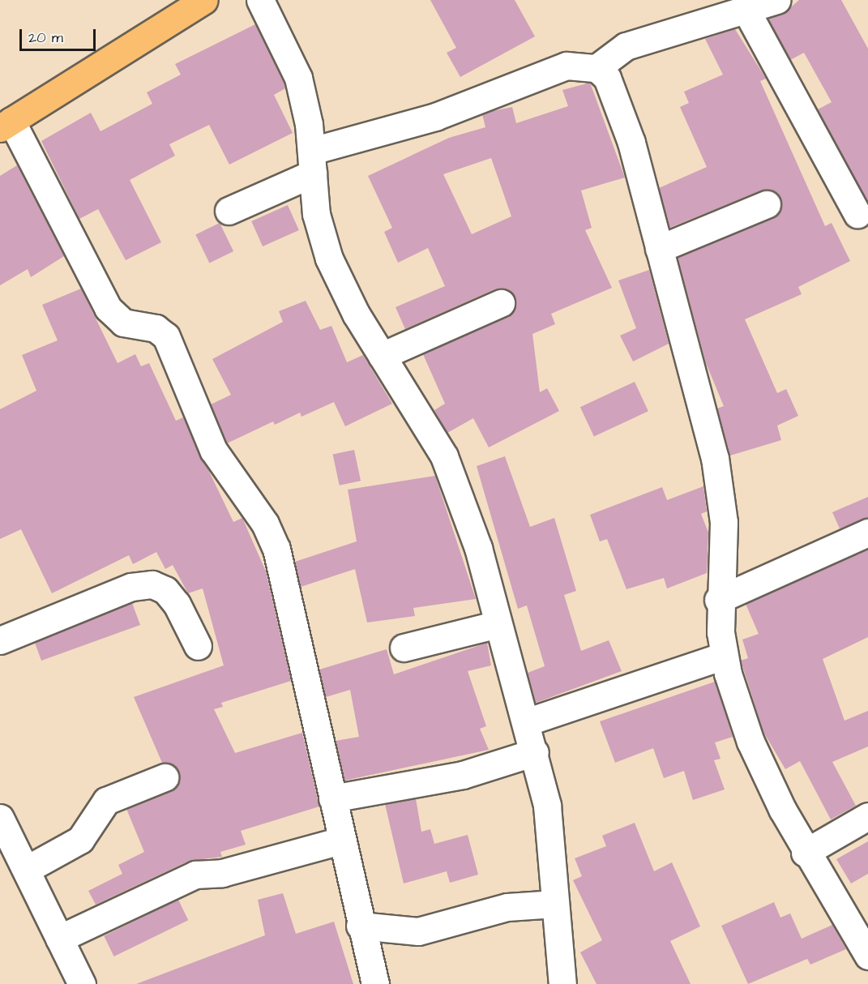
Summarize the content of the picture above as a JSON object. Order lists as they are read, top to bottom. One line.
{"scale_bar":"20 m"}
